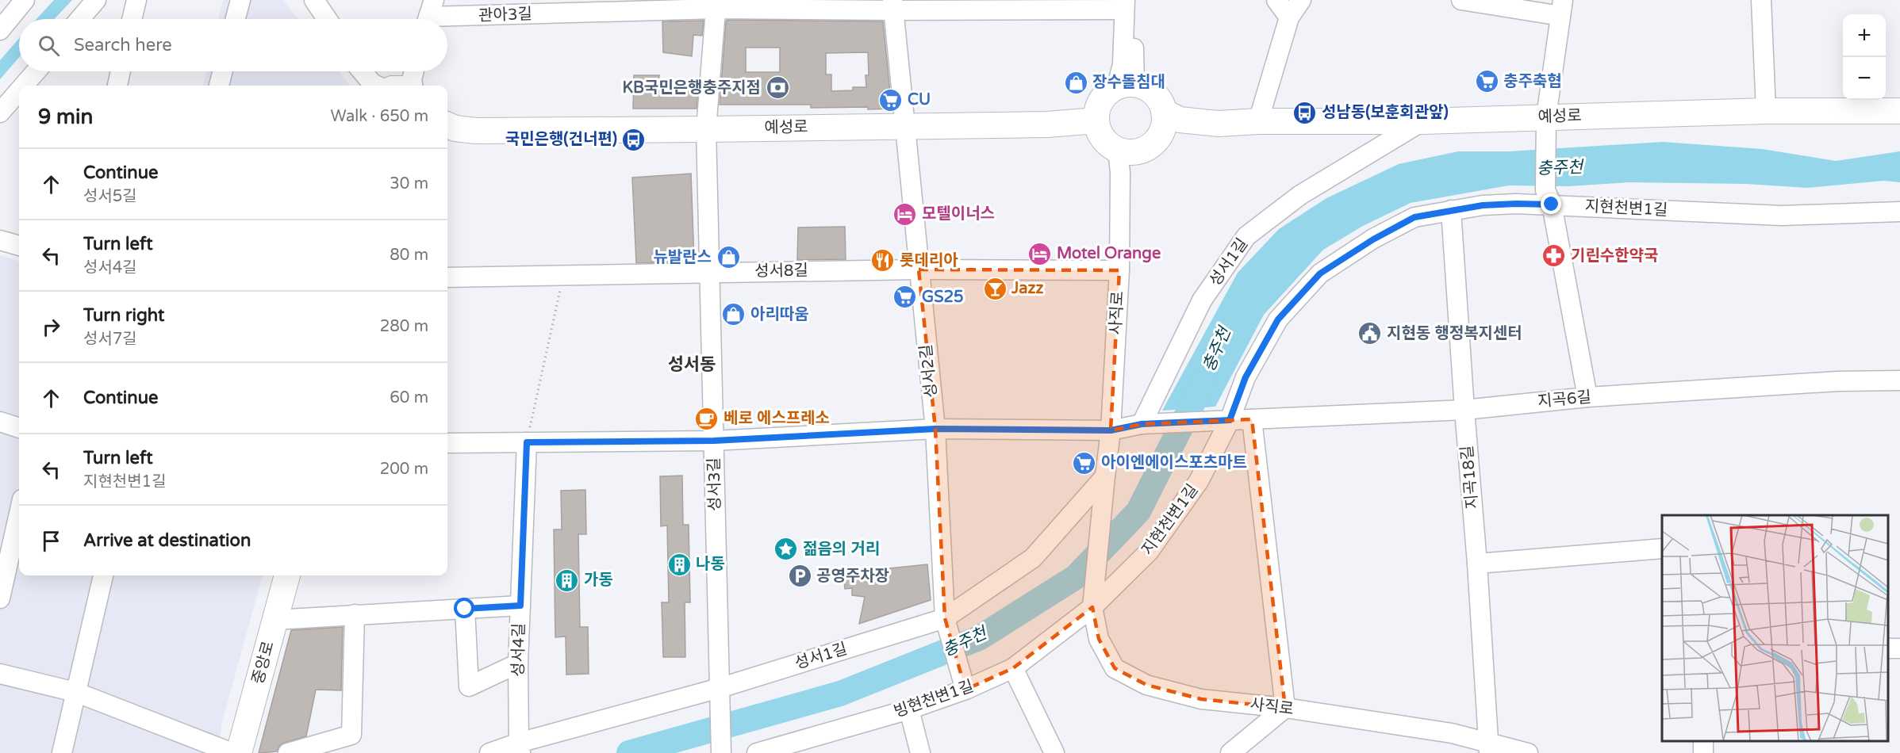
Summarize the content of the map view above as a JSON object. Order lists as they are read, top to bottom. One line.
{"streets":{"main road":["예성로","중앙로"],"street":["관아3길","지현천변1길","성서1길","성서8길","사직로","성서2길","지곡6길","지곡18길","성서3길","성서4길","빙현천변1길"]},"crossings":[["관아3길","성서2길"],["관아3길","성서3길"],["예성로","성서1길"],["예성로","사직로"],["예성로","성서2길"],["예성로","성서3길"],["지현천변1길","사직로"],["지현천변1길","지곡6길"],["지현천변1길","지곡18길"],["지현천변1길","빙현천변1길"],["성서1길","사직로"],["성서1길","성서2길"],["성서1길","지곡6길"],["성서1길","성서3길"],["성서1길","성서4길"],["성서8길","사직로"],["성서8길","성서2길"],["성서8길","성서3길"],["사직로","지곡6길"],["사직로","지곡18길"],["사직로","빙현천변1길"],["성서2길","지곡6길"],["성서2길","빙현천변1길"],["지곡6길","지곡18길"],["지곡6길","성서3길"],["지곡6길","성서4길"]],"districts":["성서동"],"water":["충주천"],"places":{"supermarket":["충주축협","CU","GS25","아이엔에이스포츠마트"],"shop":["장수돌침대","뉴발란스","아리따움"],"bank":["KB국민은행충주지점"],"bus stop":["성남동(보훈회관앞)","국민은행(건너편)"],"hotel":["모텔이너스","Motel Orange"],"pharmacy":["기린수한약국"],"restaurant":["롯데리아"],"bar":["Jazz"],"public building":["지현동 행정복지센터"],"cafe":["베로 에스프레소"],"place":["젊음의 거리"],"building":["나동","가동"],"parking":["공영주차장"]},"page":{"map_buttons":["+","−"],"search":"Search here","heading":["9 min","Walk · 650 m"],"list":[["Continue","성서5길","30 m"],["Turn left","성서4길","80 m"],["Turn right","성서7길","280 m"],["Continue","60 m"],["Turn left","지현천변1길","200 m"],"Arrive at destination"]}}
